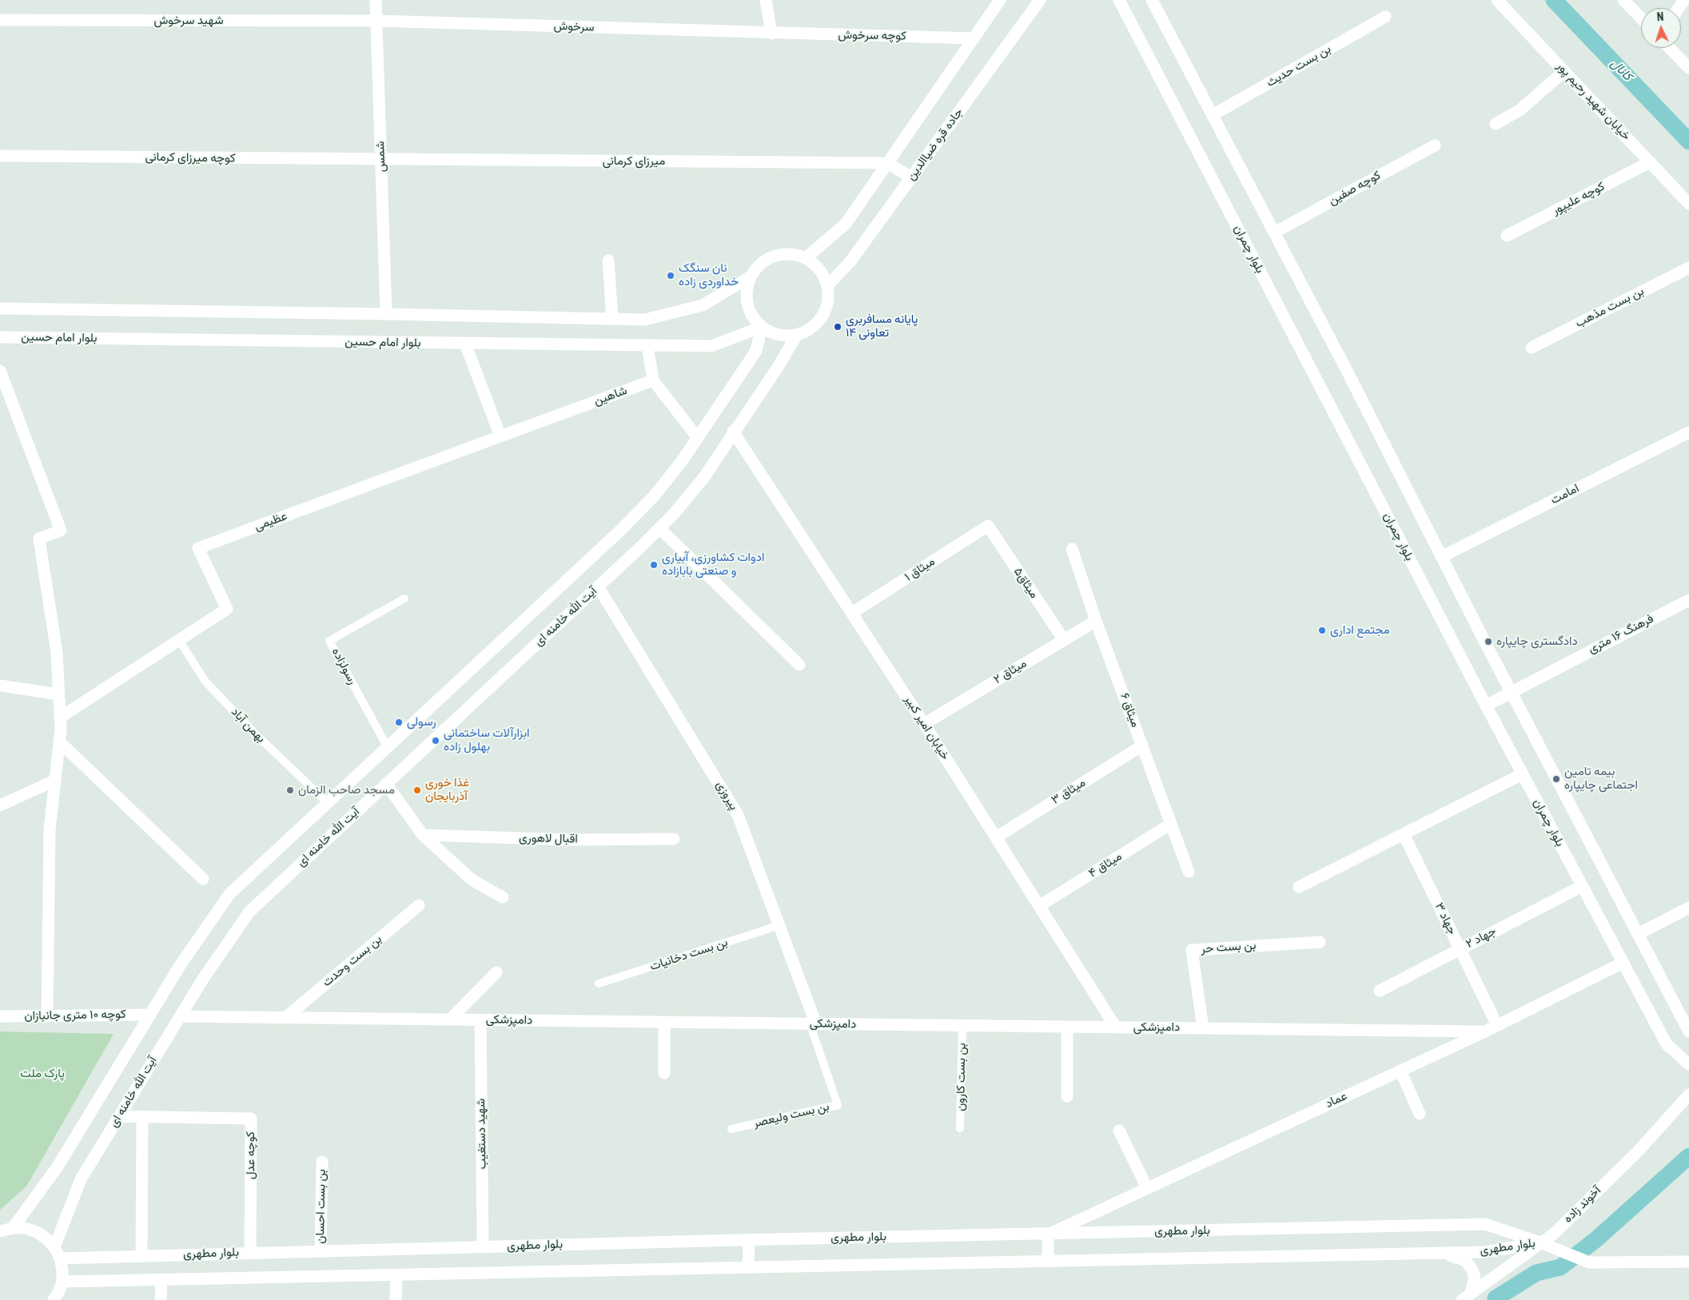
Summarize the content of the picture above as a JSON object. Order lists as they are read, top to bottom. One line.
{"streets":{"street":["شهید سرخوش","سرخوش","کوچه سرخوش","بن بست حدیث","خیابان شهید رحیم پور","جاده قره ضیاالدین","شمس","کوچه میرزای کرمانی","میرزای کرمانی","کوچه صفین","کوچه علیپور","بلوار چمران","بن بست مذهب","بلوار امام حسین","شاهین","امامت","عظیمی","میثاق ۱","میثاق۵","آیت الله خامنه ای","فرهنگ ۱۶ متری","میثاق ۲","میثاق ۶","خیابان امیر کبیر","میثاق ۳","پیروزی","اقبال لاهوری","میثاق ۴","جهاد ۳","جهاد ۲","بن بست حر","بن بست وحدت","کوچه ۱۰ متری جانبازان","دامپزشکی","عماد","شهید دستغیب","کوچه عدل","آخوند زاده","بن بست احسان","بلوار مطهری"],"lane":["رسولزاده","بهمن آباد","بن بست دخانیات","بن بست کارون","بن بست ولیعصر"]},"crossings":[["شهید سرخوش","سرخوش"],["شهید سرخوش","شمس"],["سرخوش","کوچه سرخوش"],["سرخوش","شمس"],["خیابان شهید رحیم پور","کوچه علیپور"],["جاده قره ضیاالدین","بلوار امام حسین"],["جاده قره ضیاالدین","آیت الله خامنه ای"],["شمس","کوچه میرزای کرمانی"],["شمس","میرزای کرمانی"],["کوچه میرزای کرمانی","میرزای کرمانی"],["بلوار چمران","فرهنگ ۱۶ متری"],["بلوار چمران","جهاد ۲"],["بلوار چمران","عماد"],["بلوار امام حسین","آیت الله خامنه ای"],["شاهین","عظیمی"],["عظیمی","بهمن آباد"],["میثاق ۱","میثاق۵"],["میثاق ۱","خیابان امیر کبیر"],["میثاق۵","میثاق ۲"],["آیت الله خامنه ای","خیابان امیر کبیر"],["آیت الله خامنه ای","پیروزی"],["آیت الله خامنه ای","دامپزشکی"],["آیت الله خامنه ای","کوچه عدل"],["آیت الله خامنه ای","بلوار مطهری"],["میثاق ۲","میثاق ۶"],["میثاق ۲","خیابان امیر کبیر"],["میثاق ۶","میثاق ۳"],["میثاق ۶","میثاق ۴"],["خیابان امیر کبیر","میثاق ۳"],["خیابان امیر کبیر","میثاق ۴"],["خیابان امیر کبیر","دامپزشکی"],["پیروزی","بن بست دخانیات"],["پیروزی","دامپزشکی"],["پیروزی","بن بست ولیعصر"],["جهاد ۳","جهاد ۲"],["جهاد ۳","عماد"],["بن بست حر","دامپزشکی"],["بن بست وحدت","دامپزشکی"],["دامپزشکی","بن بست کارون"],["دامپزشکی","عماد"],["دامپزشکی","بن بست ولیعصر"],["دامپزشکی","شهید دستغیب"],["عماد","بلوار مطهری"],["شهید دستغیب","بلوار مطهری"],["کوچه عدل","بلوار مطهری"],["آخوند زاده","بلوار مطهری"],["بن بست احسان","بلوار مطهری"]],"water":["کانال"],"parks":["پارک ملت"],"places":["نان سنگک خداوردی زاده","پایانه مسافربری تعاونی ۱۴","ادوات کشاورزی، آبیاری و صنعتی بابازاده","مجتمع اداری","دادگستری چایپاره","رسولی","ابزارآلات ساختمانی بهلول زاده","بیمه تامین اجتماعی چایپاره","مسجد صاحب الزمان","غذا خوری آذربایجان"],"north":"top"}
